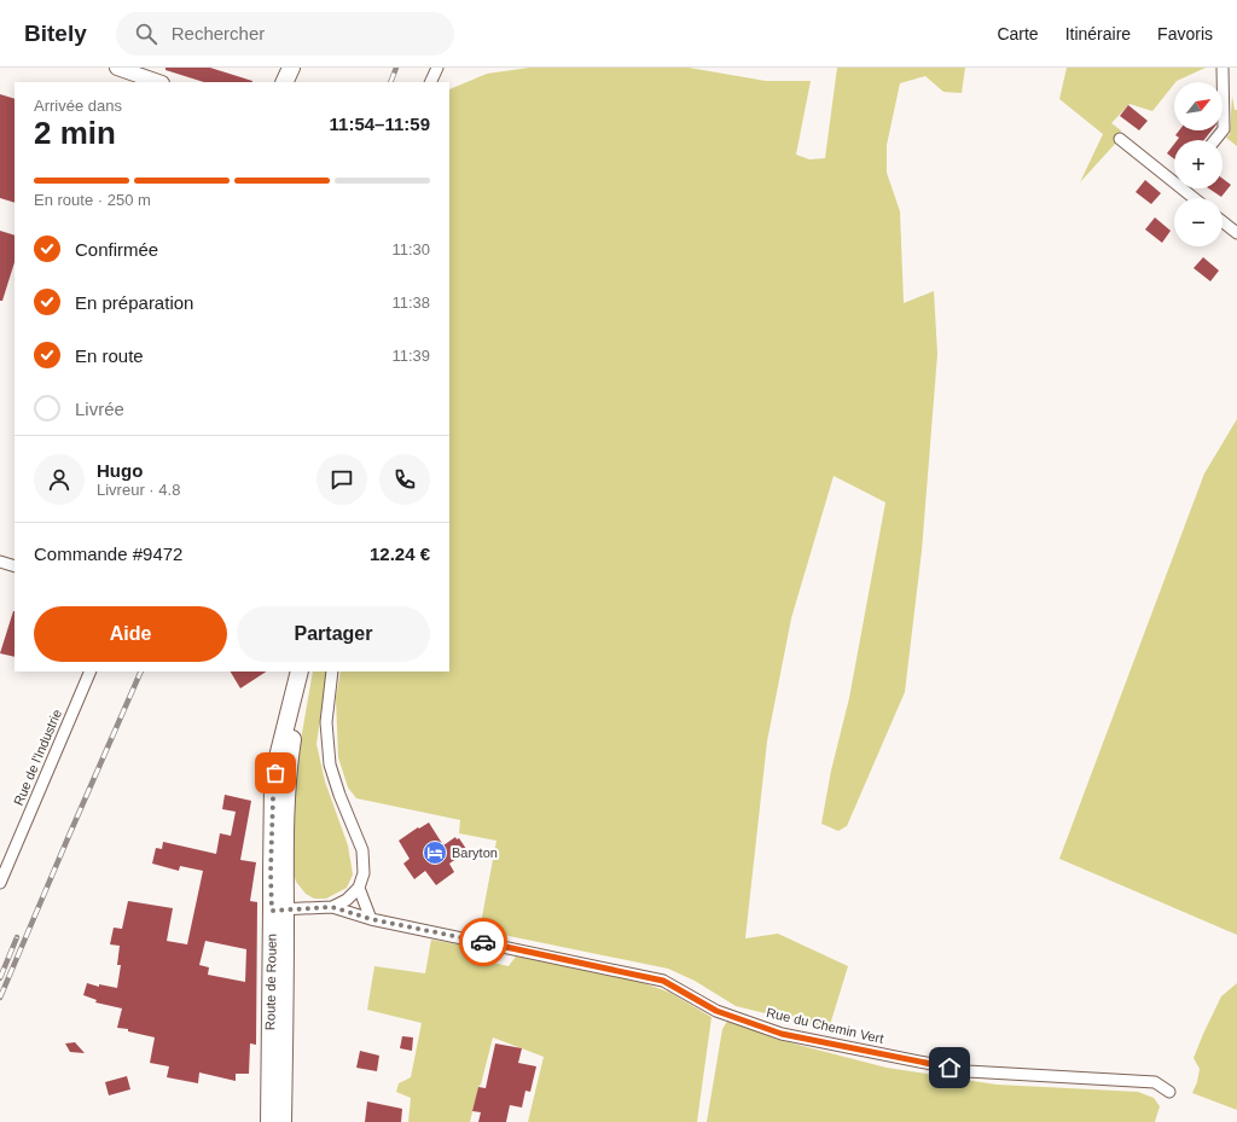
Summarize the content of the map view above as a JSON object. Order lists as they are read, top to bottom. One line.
{"streets":{"main road":["Route de Rouen"],"street":["Rue de l'Industrie","Rue du Chemin Vert"]},"crossings":[["Route de Rouen","Rue du Chemin Vert"]],"places":{"hotel":["Baryton"]},"north":"top right","page":{"header":"Bitely","search":"Rechercher","nav":["Carte","Itinéraire","Favoris"],"map_buttons":["+","−"],"heading":["2 min","Arrivée dans","11:54–11:59"],"panel":["Hugo","Livreur · 4.8","Commande #9472","12.24 €"],"bar":"En route · 250 m","list":[["Confirmée","11:30"],["En préparation","11:38"],["En route","11:39"],"Livrée"],"buttons":["Aide","Partager"]}}
